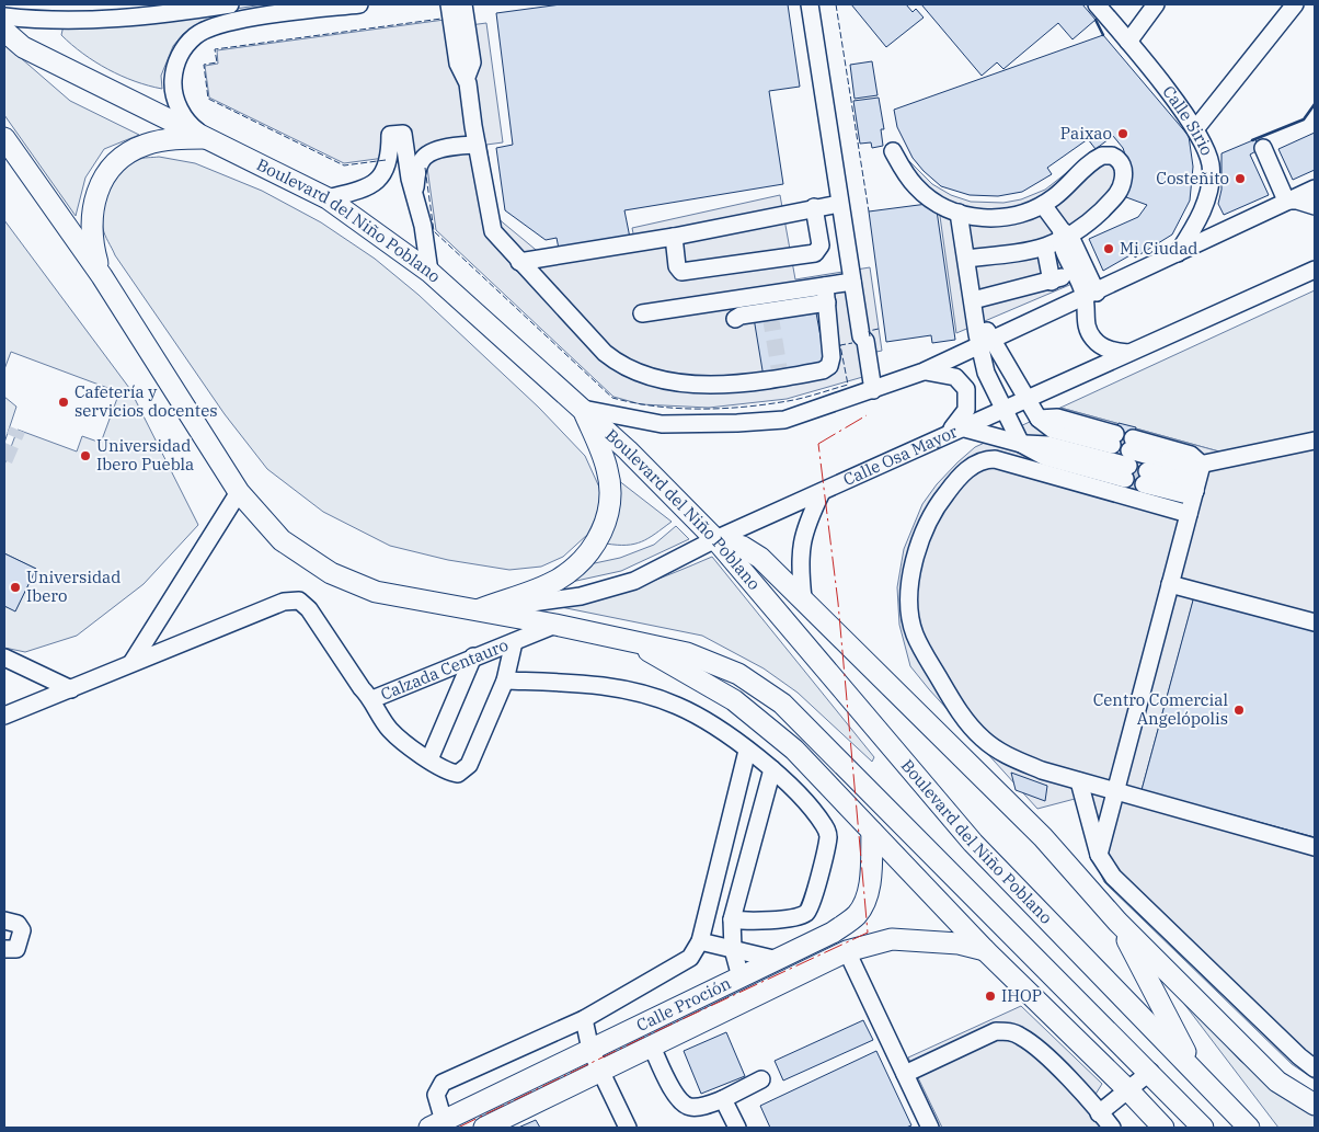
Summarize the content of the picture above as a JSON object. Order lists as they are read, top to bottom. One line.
{"streets":{"main road":["Boulevard del Niño Poblano","Calle Proción"],"street":["Calle Sirio","Calle Osa Mayor","Calzada Centauro"]},"crossings":[["Boulevard del Niño Poblano","Calle Osa Mayor"]],"places":["Paixao","Costeñito","Mi Ciudad","Cafetería y servicios docentes","Universidad Ibero Puebla","Universidad Ibero","Centro Comercial Angelópolis","IHOP"]}
